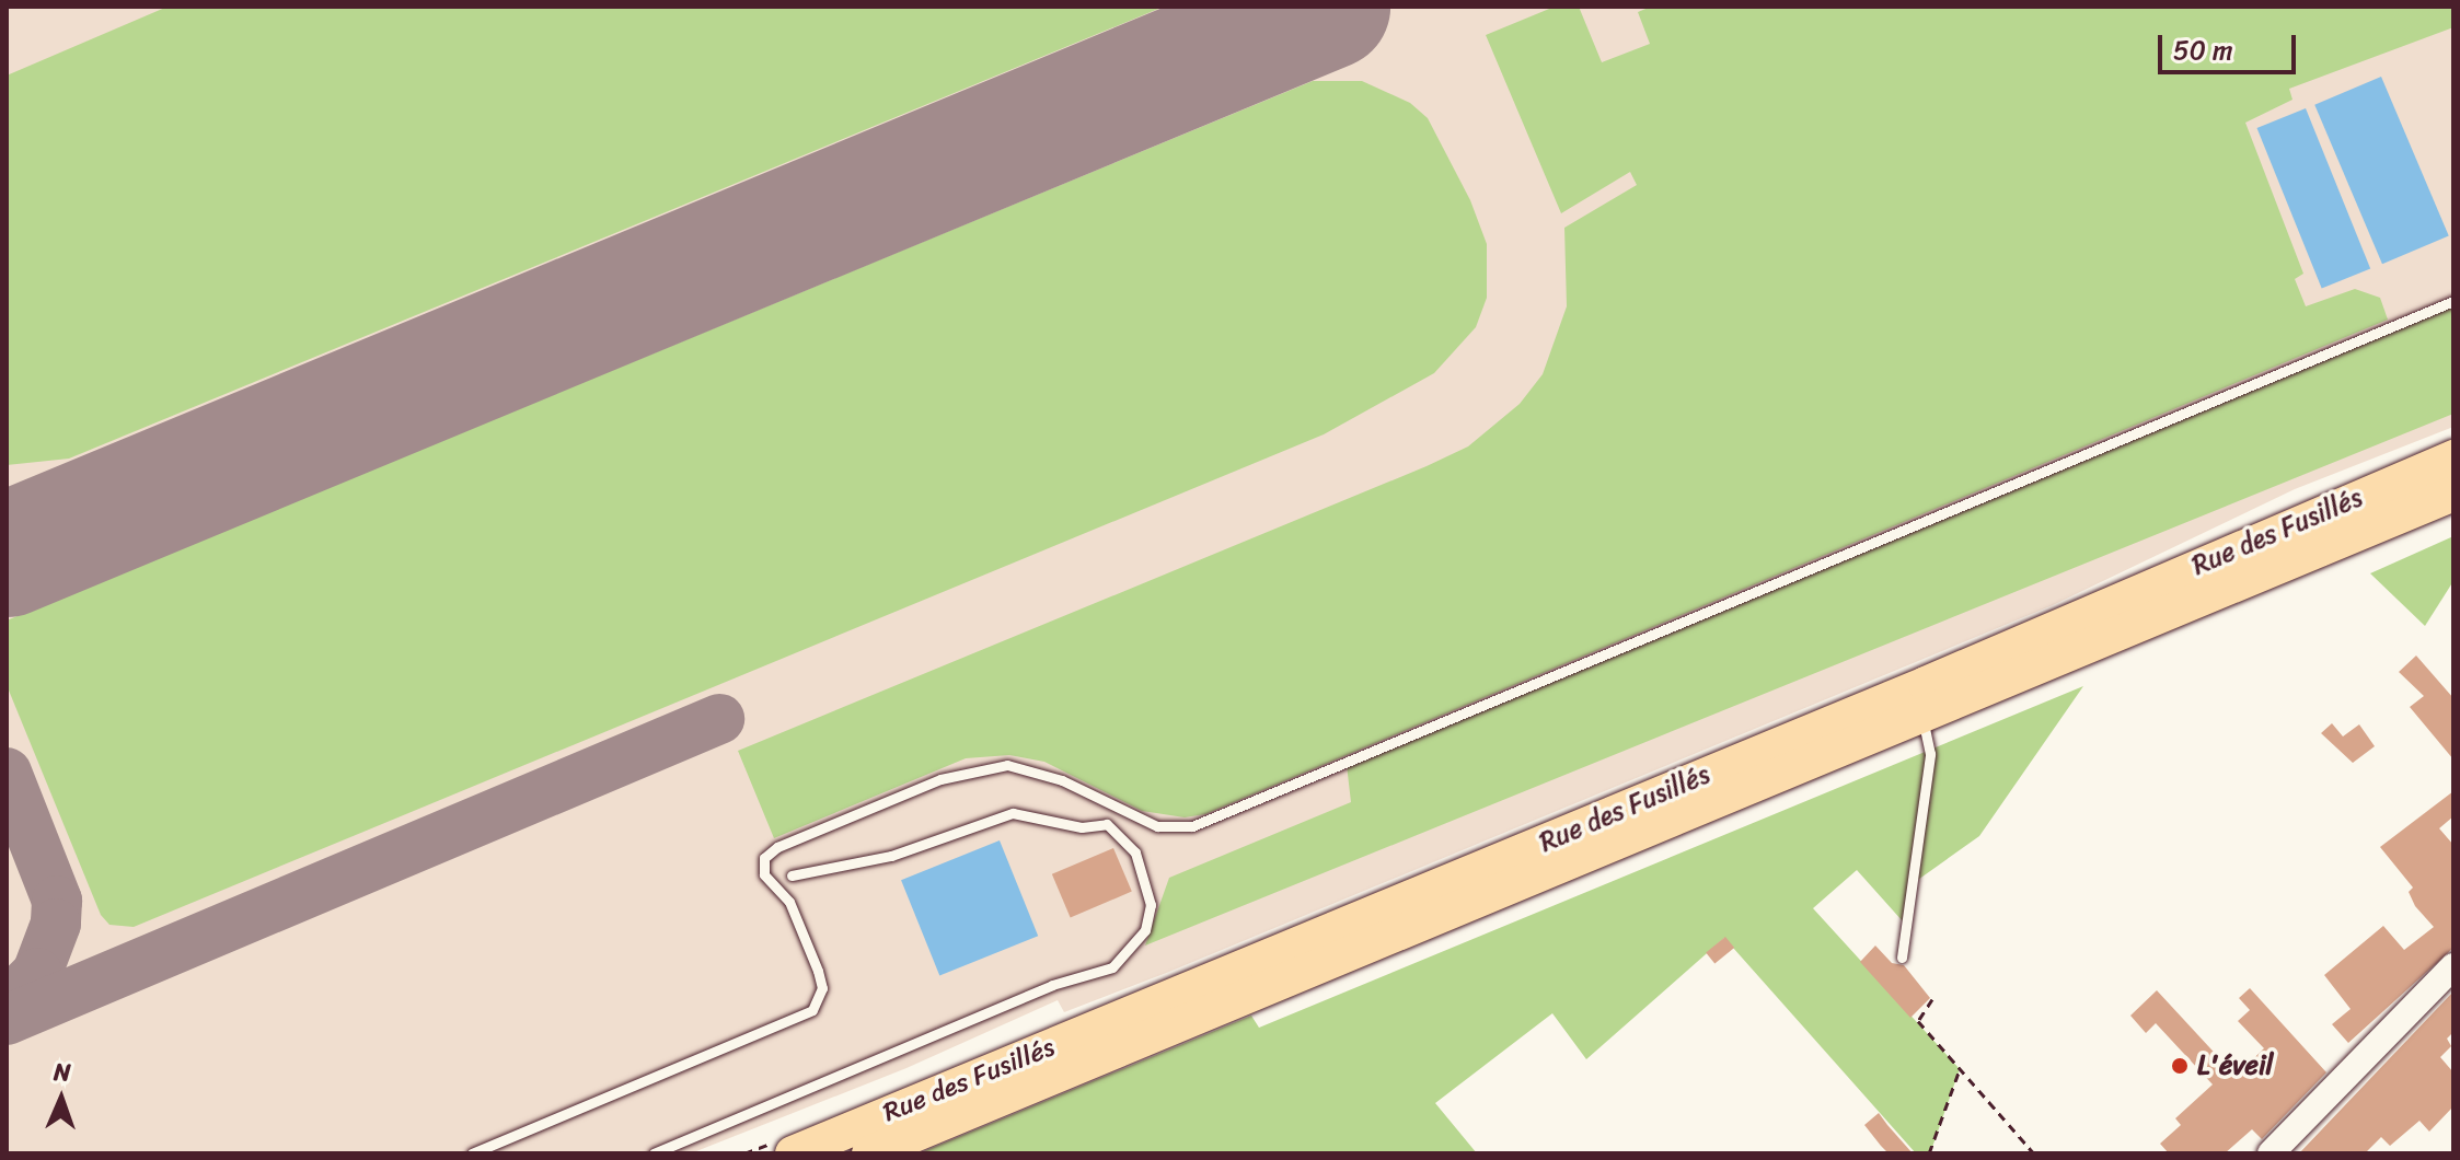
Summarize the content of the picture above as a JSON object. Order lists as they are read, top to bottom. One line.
{"streets":{"highway":["Rue des Fusillés"]},"places":["L'éveil"],"scale_bar":"50 m","north":"top"}
